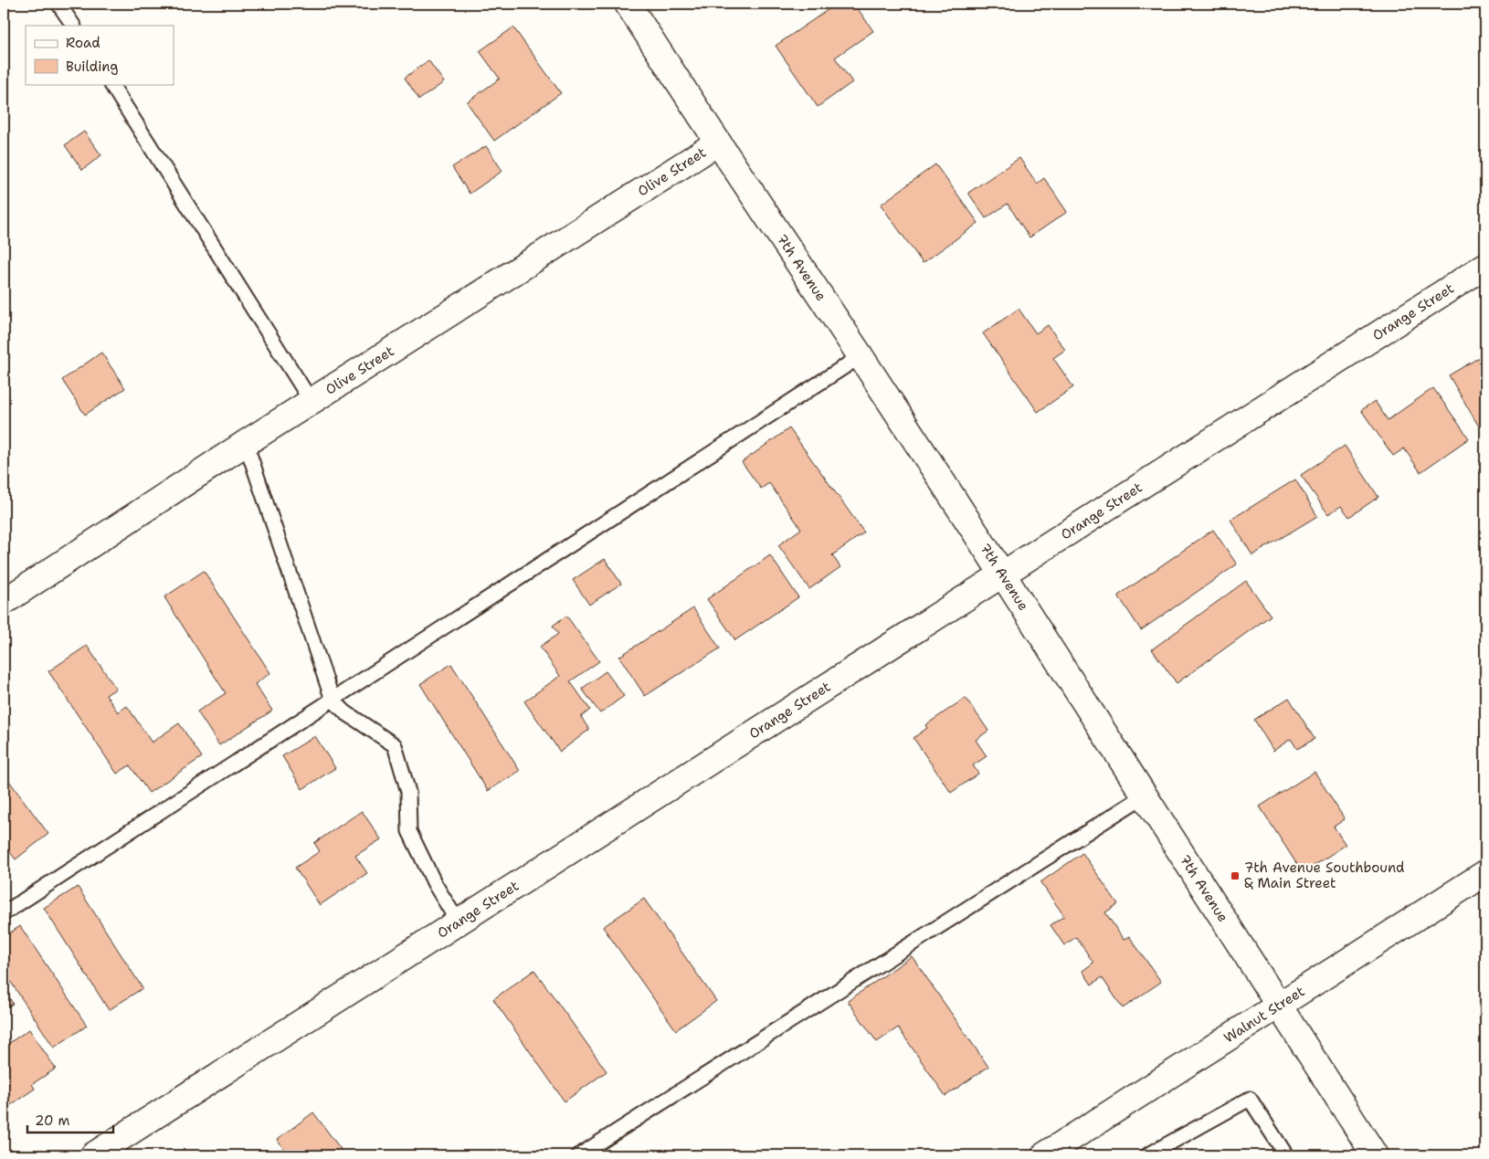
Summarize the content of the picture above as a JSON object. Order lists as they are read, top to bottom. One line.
{"streets":{"street":["Olive Street","7th Avenue","Orange Street","Walnut Street"]},"crossings":[["Olive Street","7th Avenue"],["7th Avenue","Orange Street"],["7th Avenue","Walnut Street"]],"places":{"transit":["7th Avenue Southbound & Main Street"]},"legend":["Road","Building"],"scale_bar":"20 m"}
